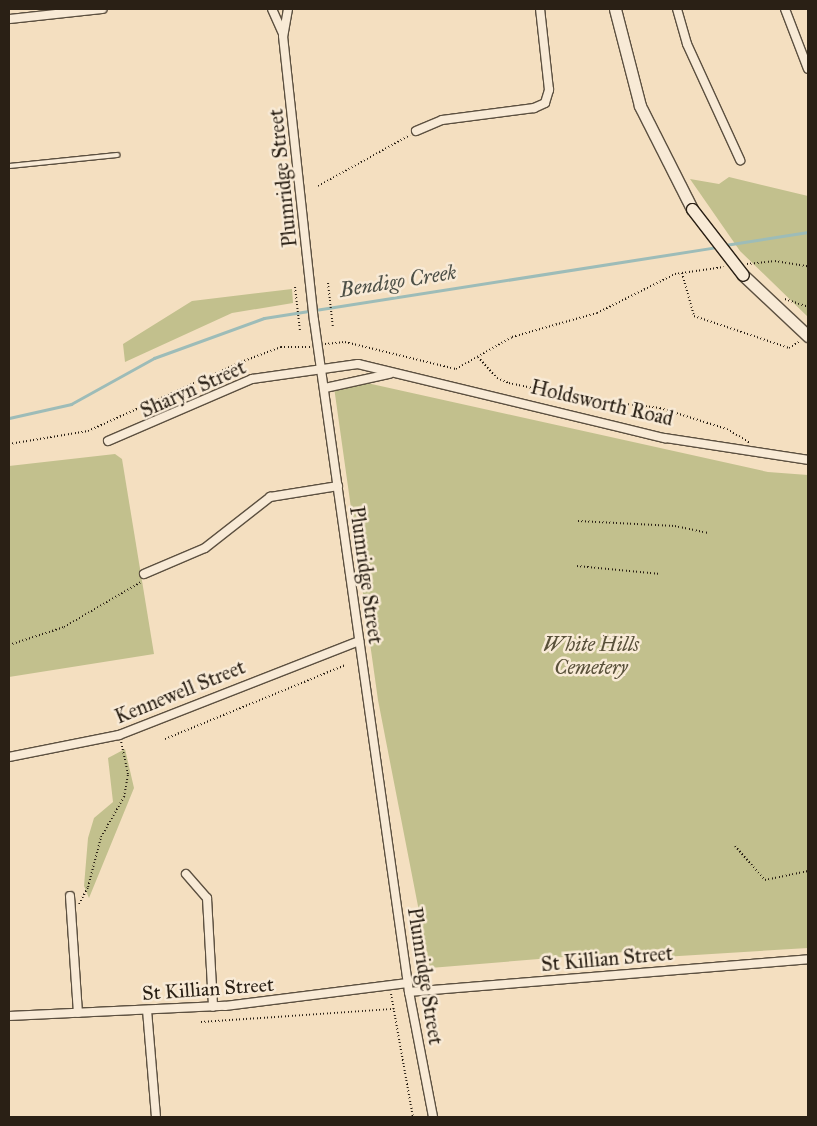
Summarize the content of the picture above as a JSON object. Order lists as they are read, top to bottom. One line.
{"streets":{"street":["Plumridge Street","Sharyn Street","Holdsworth Road","Kennewell Street","St Killian Street"]},"crossings":[["Plumridge Street","Sharyn Street"],["Plumridge Street","Holdsworth Road"],["Plumridge Street","Kennewell Street"],["Plumridge Street","St Killian Street"],["Sharyn Street","Holdsworth Road"]],"water":["Bendigo Creek"],"parks":["White Hills Cemetery"]}
